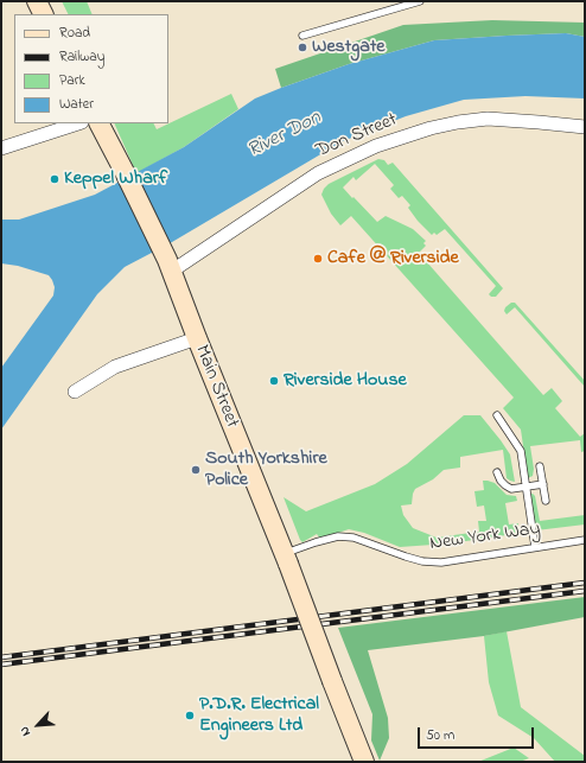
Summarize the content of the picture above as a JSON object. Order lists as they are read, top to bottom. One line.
{"streets":{"street":["Don Street","Main Street"],"lane":["New York Way"]},"crossings":[["Don Street","Main Street"],["Main Street","New York Way"]],"water":["River Don"],"places":["Westgate","Keppel Wharf","Cafe @ Riverside","Riverside House","South Yorkshire Police","P.D.R. Electrical Engineers Ltd"],"legend":["Road","Railway","Park","Water"],"scale_bar":"50 m","north":"bottom left"}
